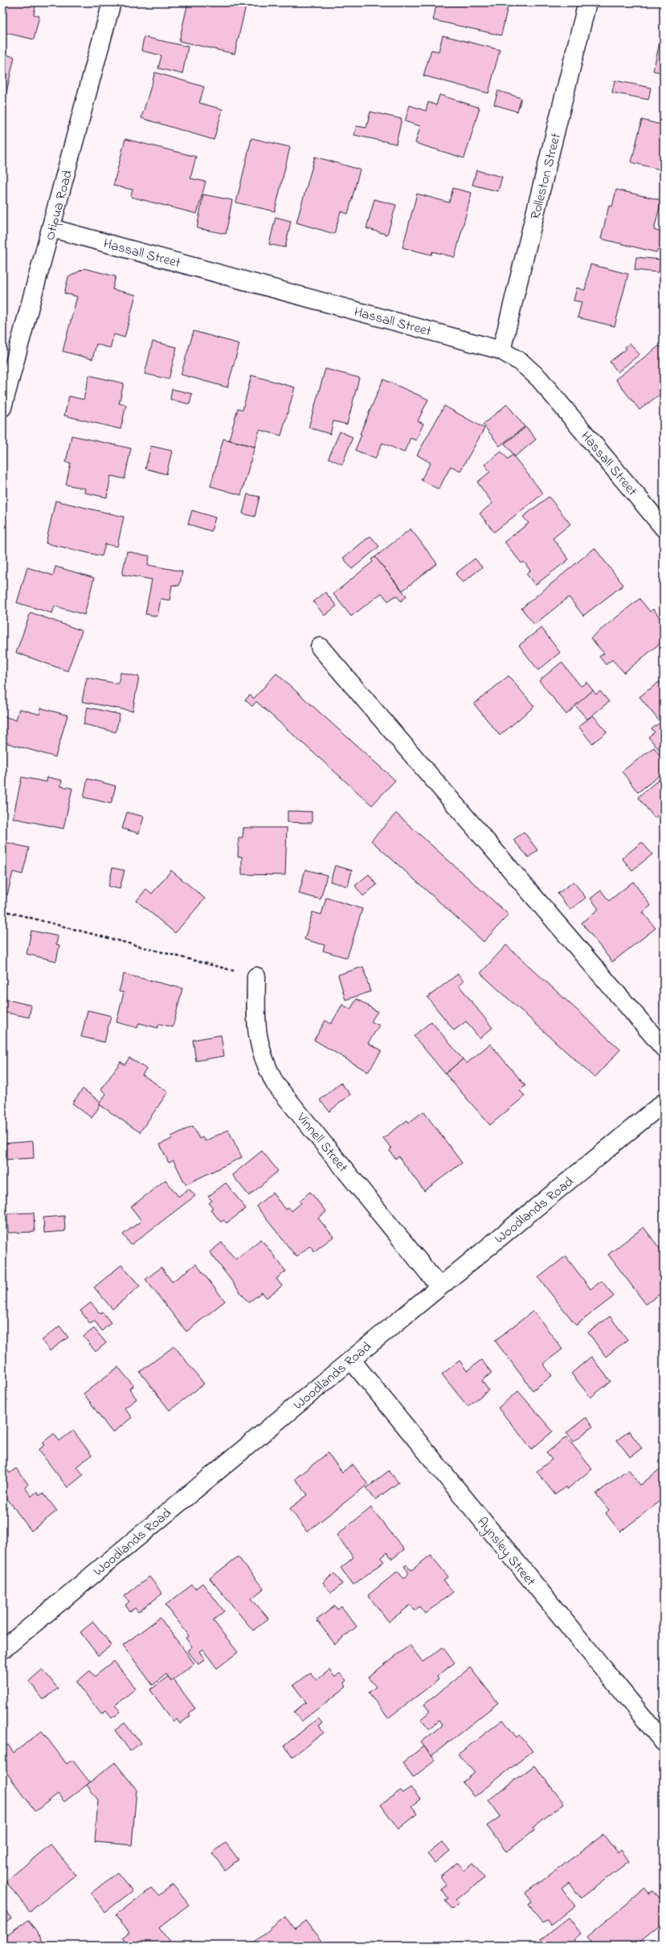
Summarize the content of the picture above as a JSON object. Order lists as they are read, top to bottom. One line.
{"streets":{"street":["Rolleston Street","Otipua Road","Hassall Street","Vinnell Street","Woodlands Road","Aynsley Street"]},"crossings":[["Rolleston Street","Hassall Street"],["Otipua Road","Hassall Street"],["Vinnell Street","Woodlands Road"],["Woodlands Road","Aynsley Street"]]}
